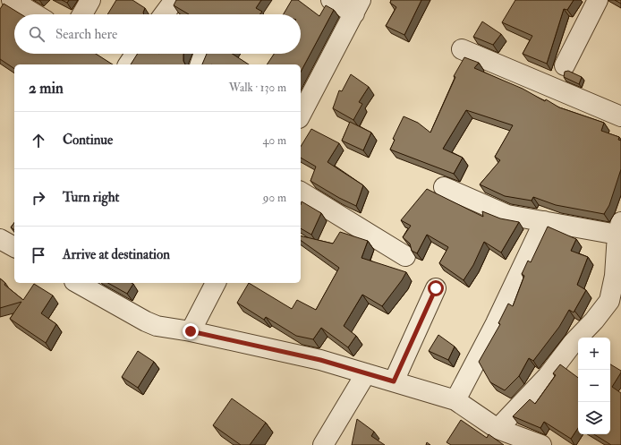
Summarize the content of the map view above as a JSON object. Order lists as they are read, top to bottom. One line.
{"page":{"search":"Search here","heading":["2 min","Walk · 130 m"],"list":[["Continue","40 m"],["Turn right","90 m"],"Arrive at destination"],"map_buttons":["+","−"]}}
